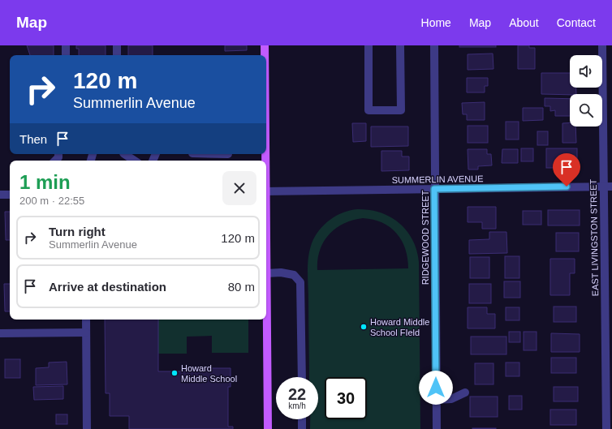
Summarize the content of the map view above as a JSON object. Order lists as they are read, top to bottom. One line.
{"streets":{"street":["SUMMERLIN AVENUE","RIDGEWOOD STREET","EAST LIVINGSTON STREET"]},"crossings":[["SUMMERLIN AVENUE","RIDGEWOOD STREET"],["SUMMERLIN AVENUE","EAST LIVINGSTON STREET"]],"places":["Howard Middle School FIeld","Howard Middle School"],"page":{"header":"Map","nav":["Home","Map","About","Contact"],"turn":["120 m","Summerlin Avenue"],"then":"Then","heading":["1 min","200 m · 22:55"],"list":[{"name":"Turn right","note":"Summerlin Avenue","value":"120 m"},{"name":"Arrive at destination","value":"80 m"}],"speed":"22 km/h","limit":"30"}}
